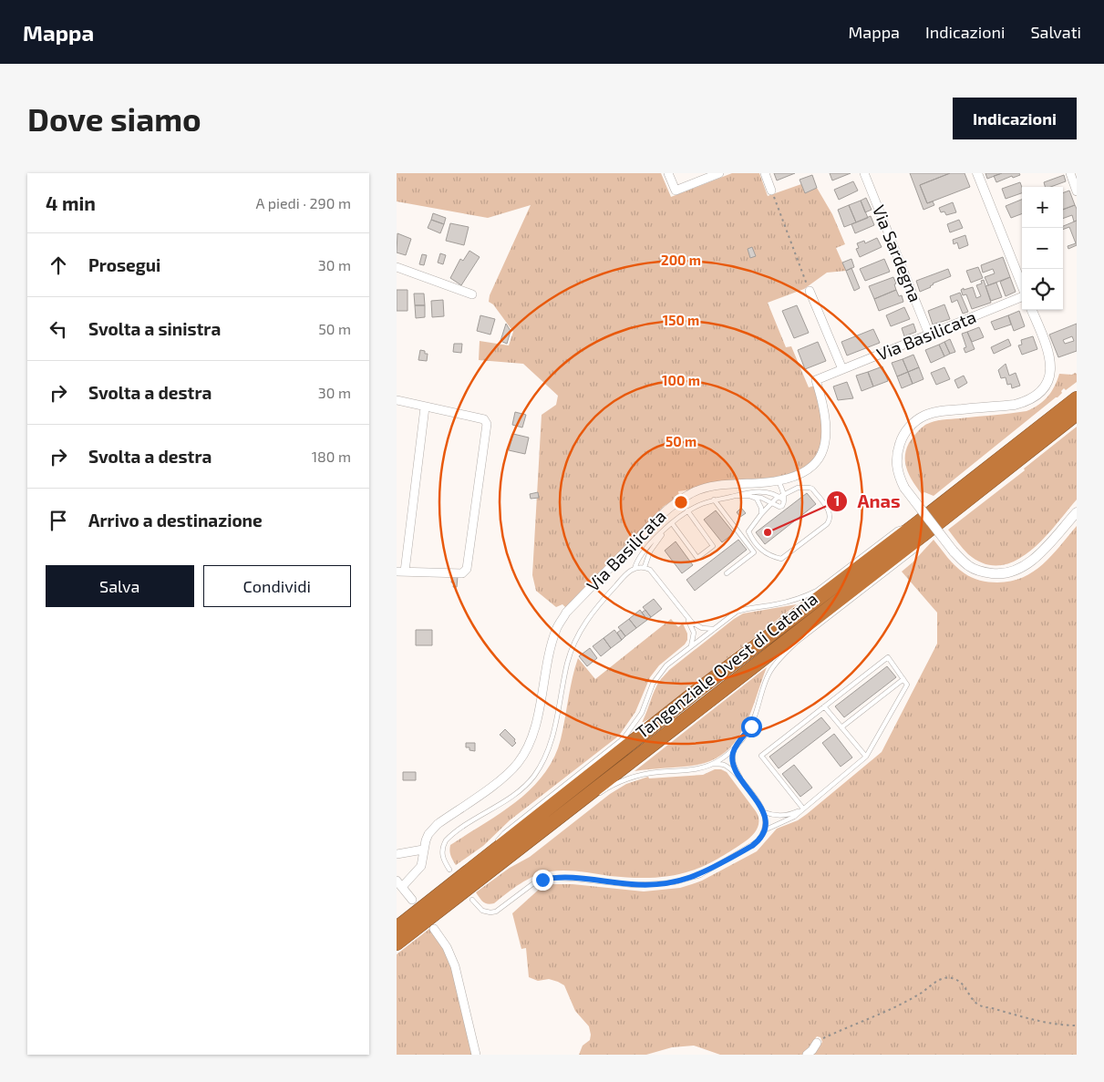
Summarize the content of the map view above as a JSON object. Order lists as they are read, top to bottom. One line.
{"streets":{"highway":["Tangenziale Ovest di Catania"],"street":["Via Sardegna","Via Basilicata"]},"crossings":[["Via Sardegna","Via Basilicata"]],"places":["Anas"],"page":{"header":"Mappa","nav":["Mappa","Indicazioni","Salvati"],"buttons":["Indicazioni",["Salva","Condividi"]],"title":"Dove siamo","heading":["4 min","A piedi · 290 m"],"map_buttons":["+","−"],"list":[["Prosegui","30 m"],["Svolta a sinistra","50 m"],["Svolta a destra","30 m"],["Svolta a destra","180 m"],"Arrivo a destinazione"]},"rings":["200 m","150 m","100 m","50 m"]}
